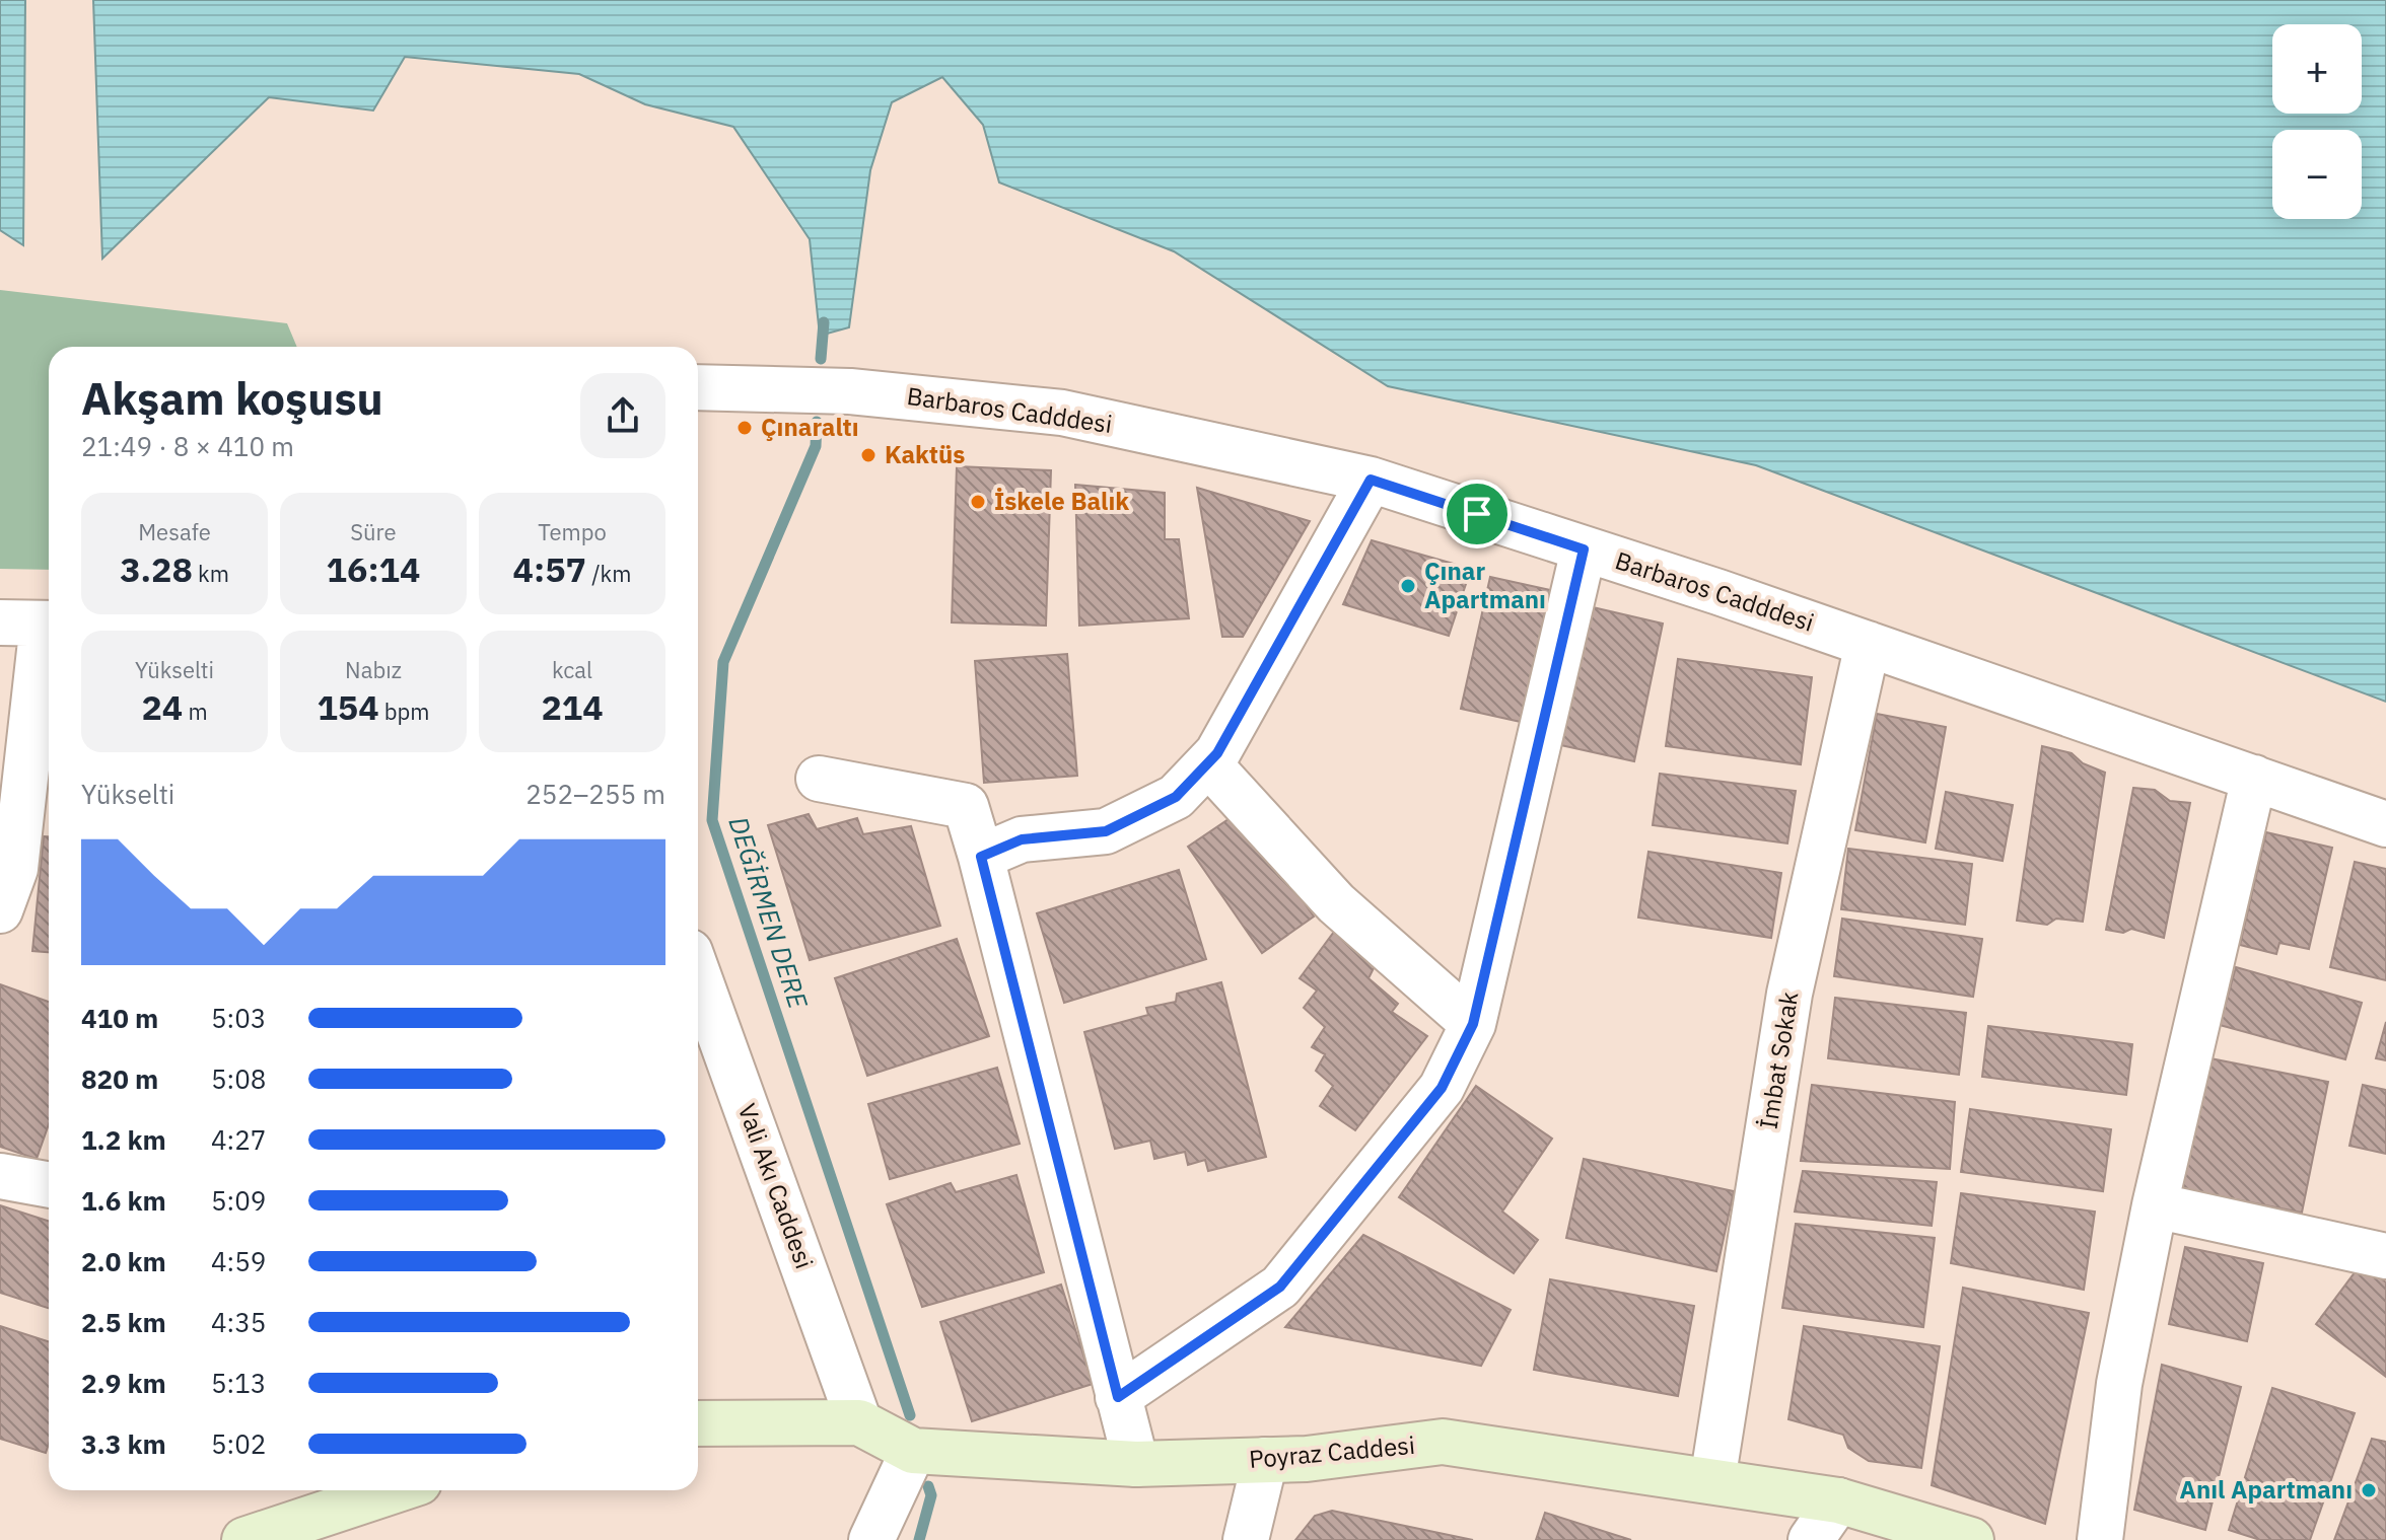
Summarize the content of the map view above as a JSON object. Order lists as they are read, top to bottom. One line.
{"streets":{"street":["Barbaros Cadddesi","İmbat Sokak","Vali Akı Caddesi","Poyraz Caddesi"]},"crossings":[["Barbaros Cadddesi","İmbat Sokak"],["İmbat Sokak","Poyraz Caddesi"],["Vali Akı Caddesi","Poyraz Caddesi"]],"water":["DEĞİRMEN DERE"],"places":["Çınaraltı","Kaktüs","İskele Balık","Çınar Apartmanı","Anıl Apartmanı"],"page":{"map_buttons":["+","−"],"heading":["Akşam koşusu","21:49 · 8 × 410 m"],"stats":[["Mesafe","3.28 km"],["Süre","16:14"],["Tempo","4:57 /km"],["Yükselti","24 m"],["Nabız","154 bpm"],["kcal","214"]],"chart":["Yükselti","252–255 m"],"list":[{"name":"410 m","note":"5:03"},{"name":"820 m","note":"5:08"},{"name":"1.2 km","note":"4:27"},{"name":"1.6 km","note":"5:09"},{"name":"2.0 km","note":"4:59"},{"name":"2.5 km","note":"4:35"},{"name":"2.9 km","note":"5:13"},{"name":"3.3 km","note":"5:02"}]}}
